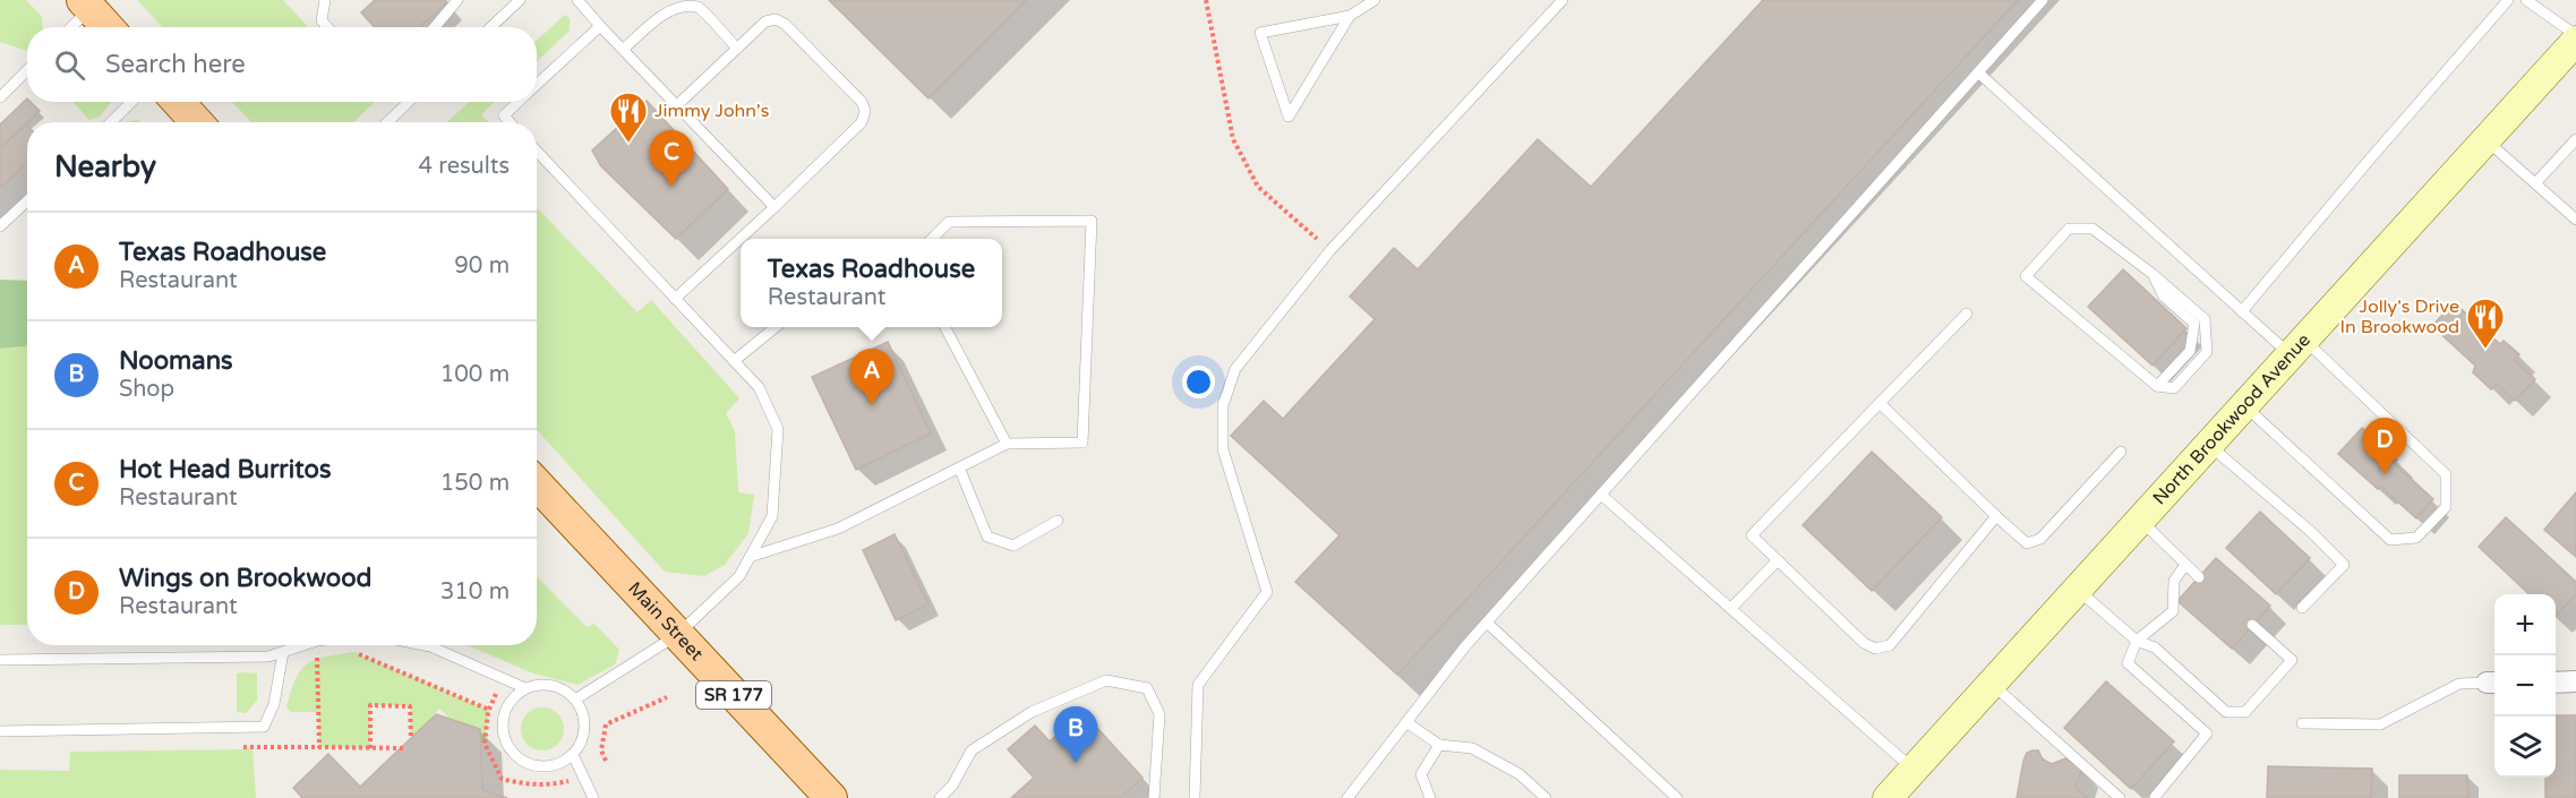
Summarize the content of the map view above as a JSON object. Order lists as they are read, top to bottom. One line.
{"streets":{"main road":["Main Street","SR 177"],"street":["North Brookwood Avenue"]},"places":{"restaurant":["Jimmy John's","Jolly's Drive In Brookwood"]},"page":{"search":"Search here","heading":["Nearby","4 results"],"pins":["C","A","D","B"],"list":[{"mark":"A","name":"Texas Roadhouse","note":"Restaurant","value":"90 m"},{"mark":"B","name":"Noomans","note":"Shop","value":"100 m"},{"mark":"C","name":"Hot Head Burritos","note":"Restaurant","value":"150 m"},{"mark":"D","name":"Wings on Brookwood","note":"Restaurant","value":"310 m"}],"popup":["Texas Roadhouse","Restaurant"],"map_buttons":["+","−"]}}
